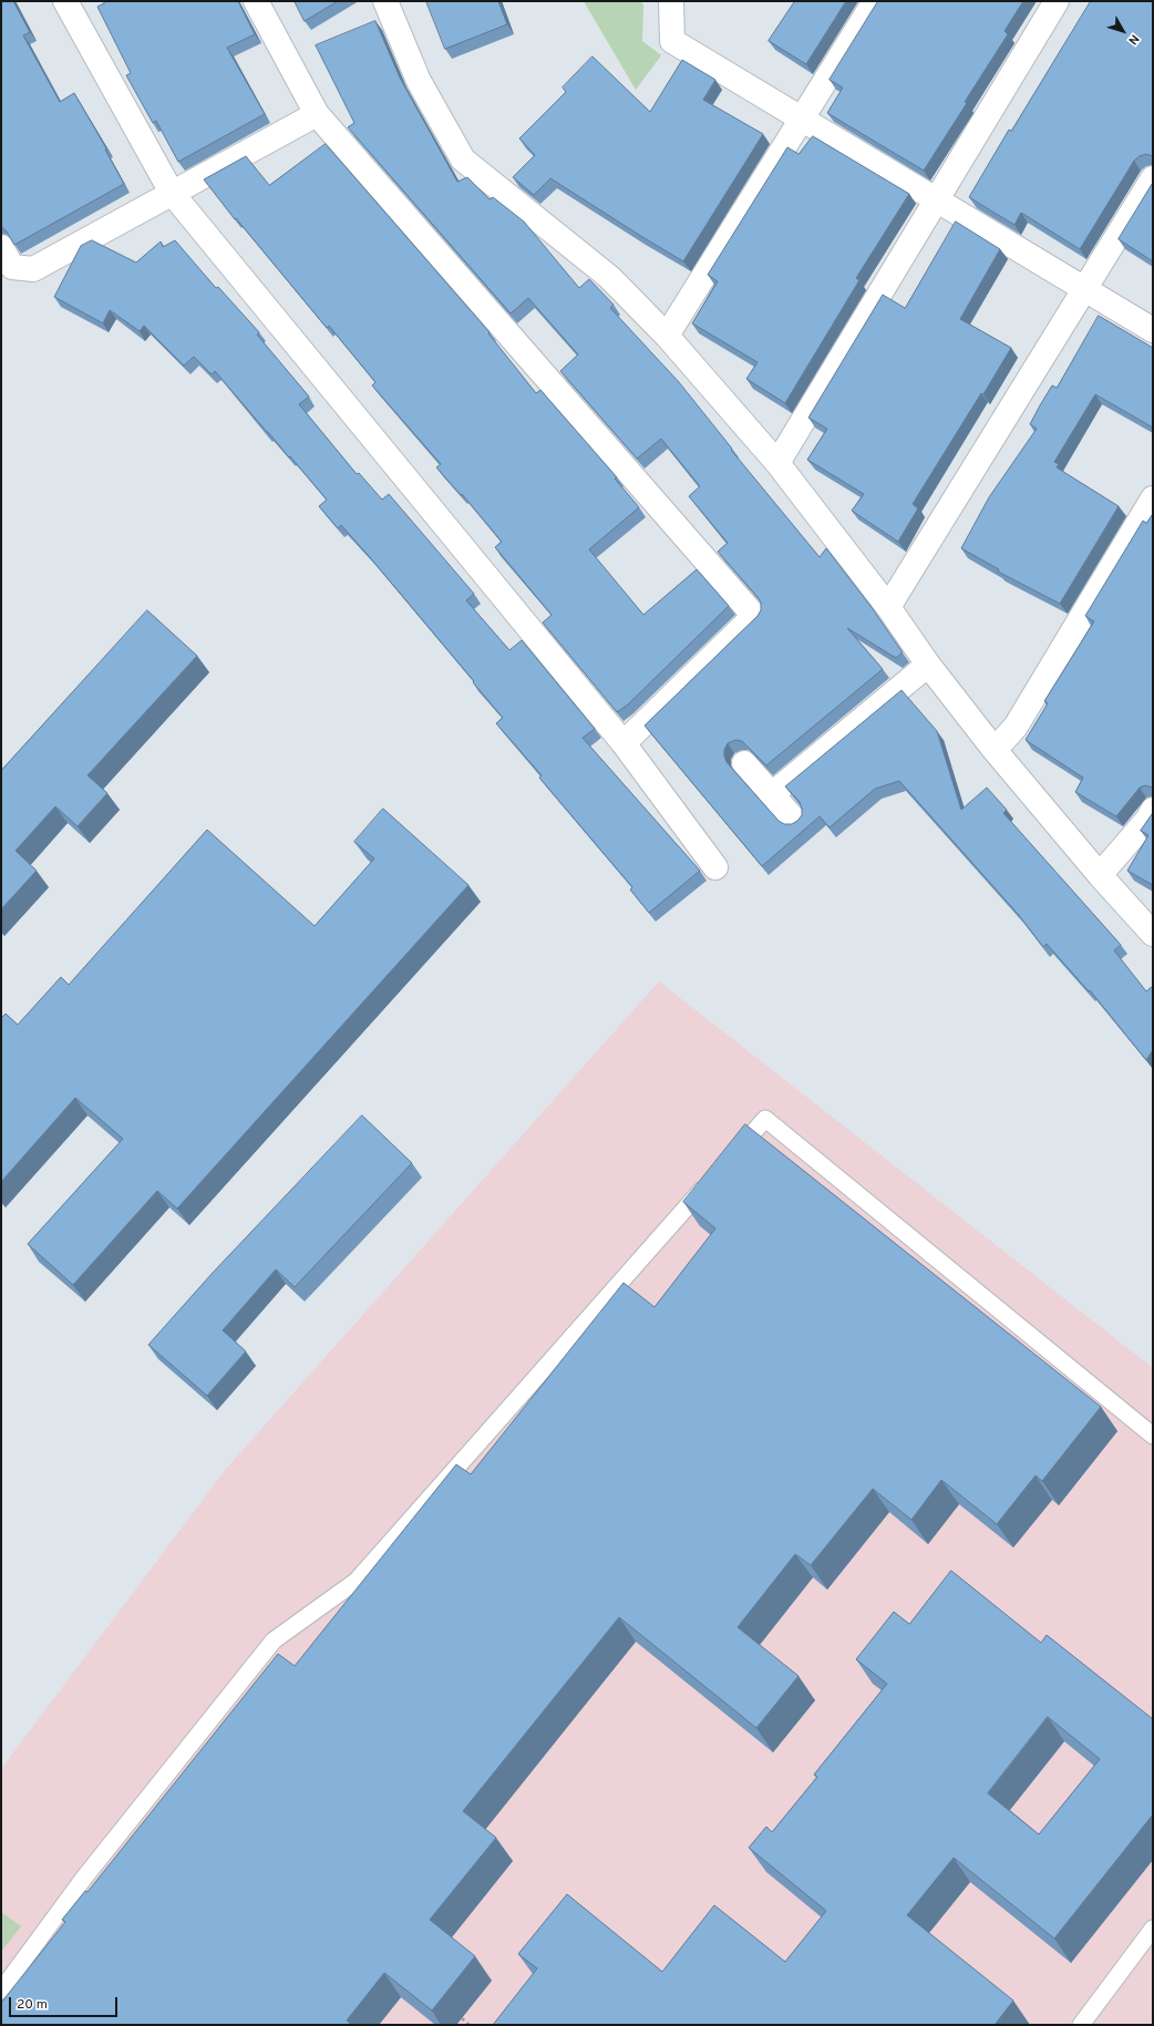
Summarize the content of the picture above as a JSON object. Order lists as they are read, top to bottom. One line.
{"scale_bar":"20 m","north":"bottom right"}
